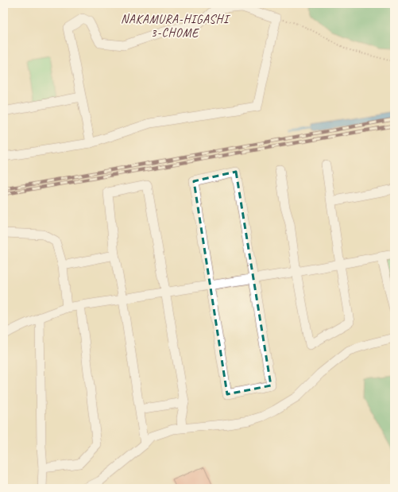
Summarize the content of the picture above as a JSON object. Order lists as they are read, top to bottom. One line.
{"districts":["NAKAMURA-HIGASHI 3-CHOME"]}
